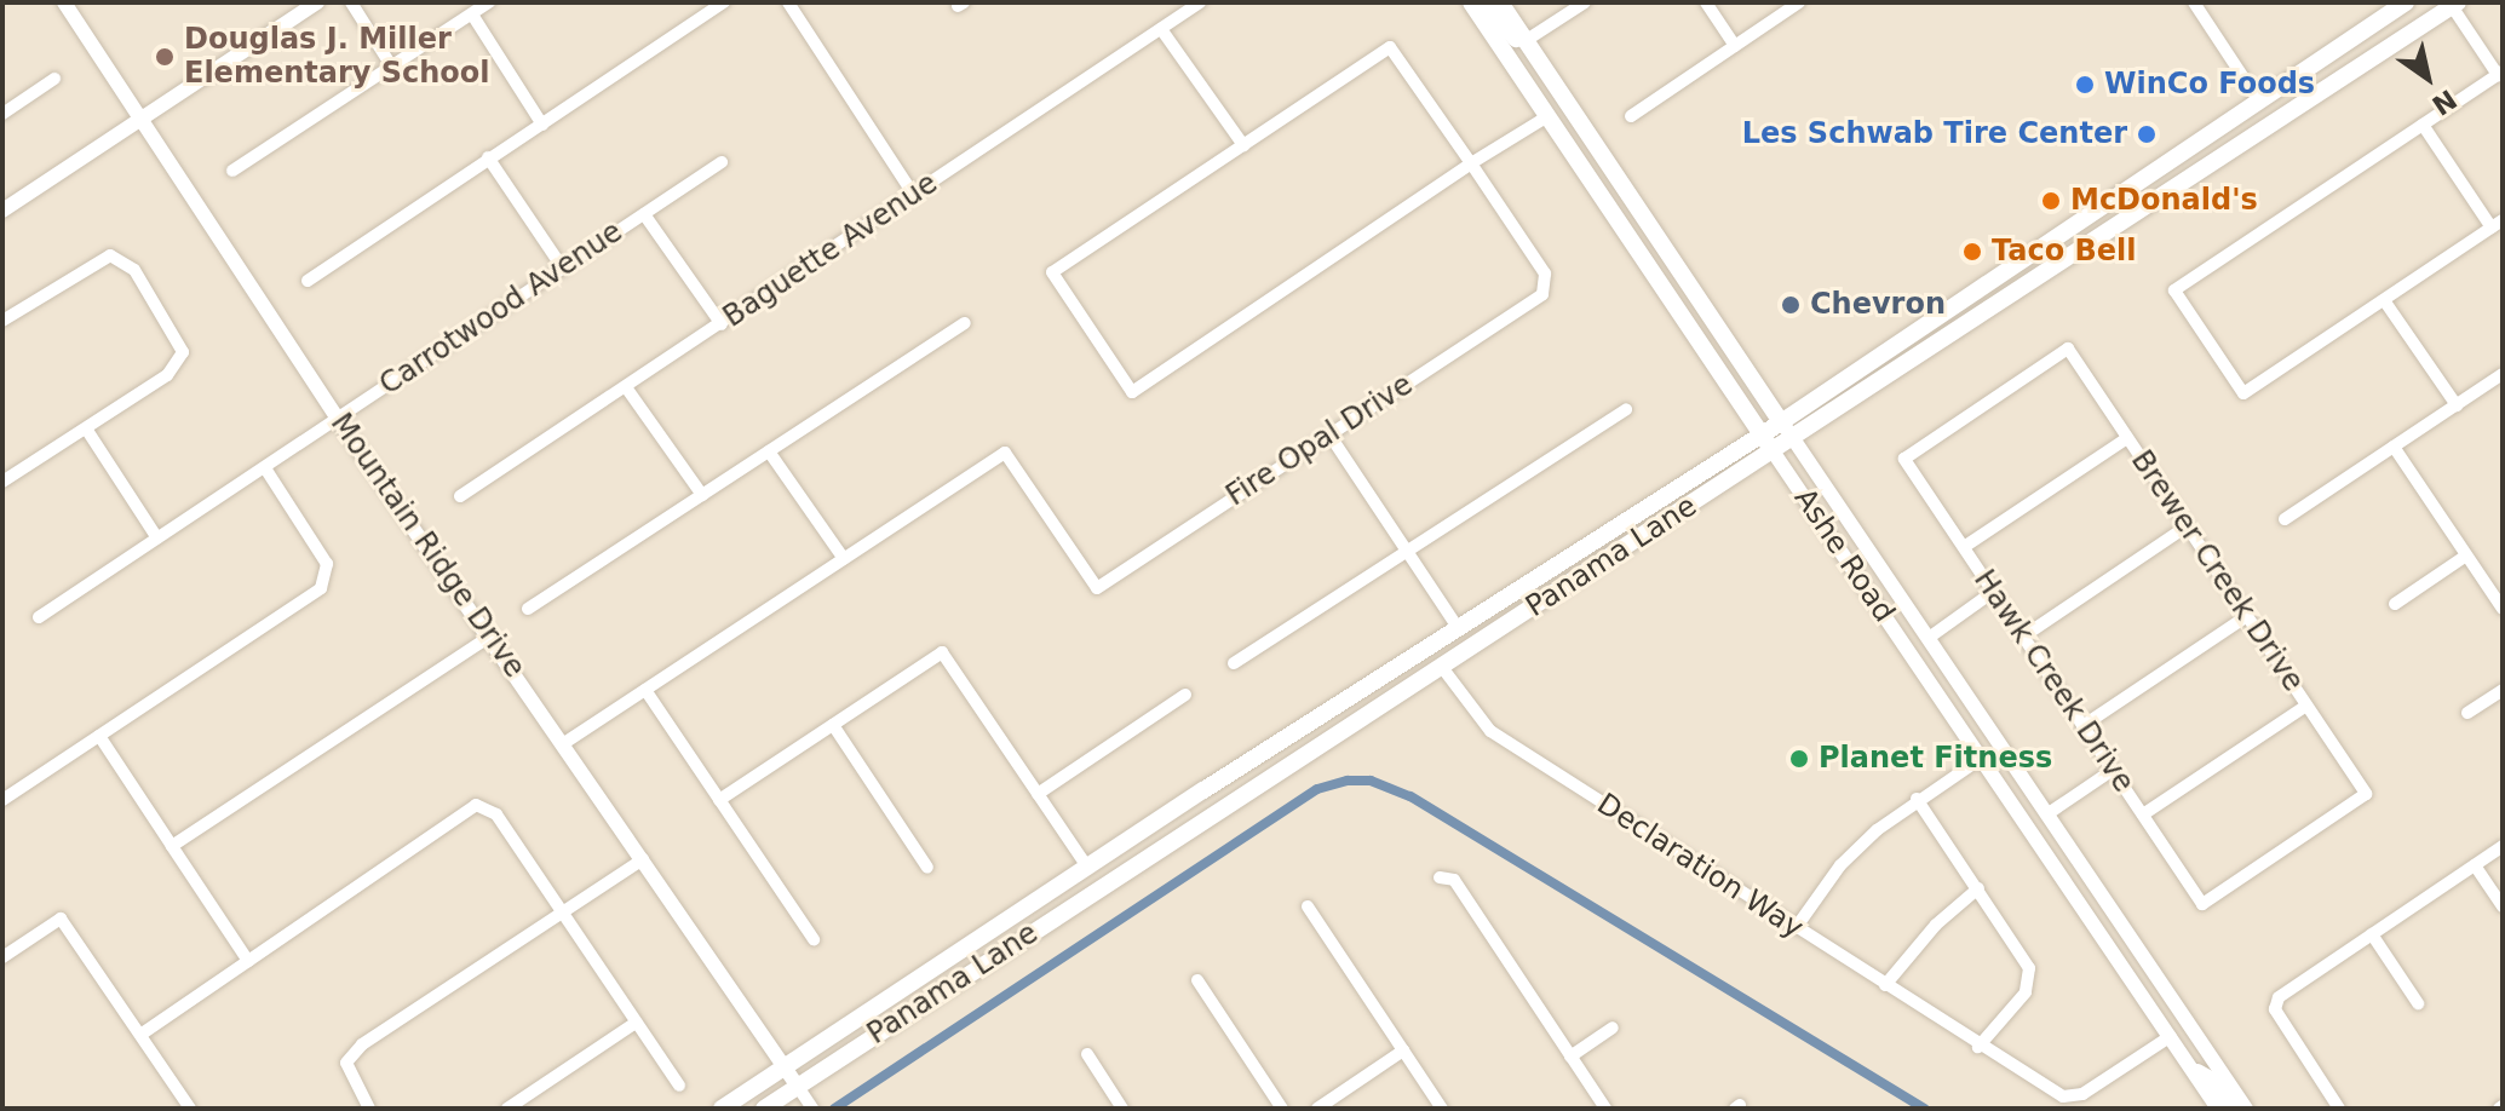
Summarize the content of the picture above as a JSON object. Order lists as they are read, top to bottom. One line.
{"streets":{"main road":["Ashe Road","Panama Lane"],"street":["Baguette Avenue","Carrotwood Avenue","Fire Opal Drive","Mountain Ridge Drive","Brewer Creek Drive","Hawk Creek Drive","Declaration Way"]},"crossings":[["Carrotwood Avenue","Mountain Ridge Drive"],["Mountain Ridge Drive","Panama Lane"],["Ashe Road","Panama Lane"],["Ashe Road","Declaration Way"],["Panama Lane","Declaration Way"],["Brewer Creek Drive","Hawk Creek Drive"]],"places":["Douglas J. Miller Elementary School","WinCo Foods","Les Schwab Tire Center","McDonald's","Taco Bell","Chevron","Planet Fitness"],"north":"bottom right"}
